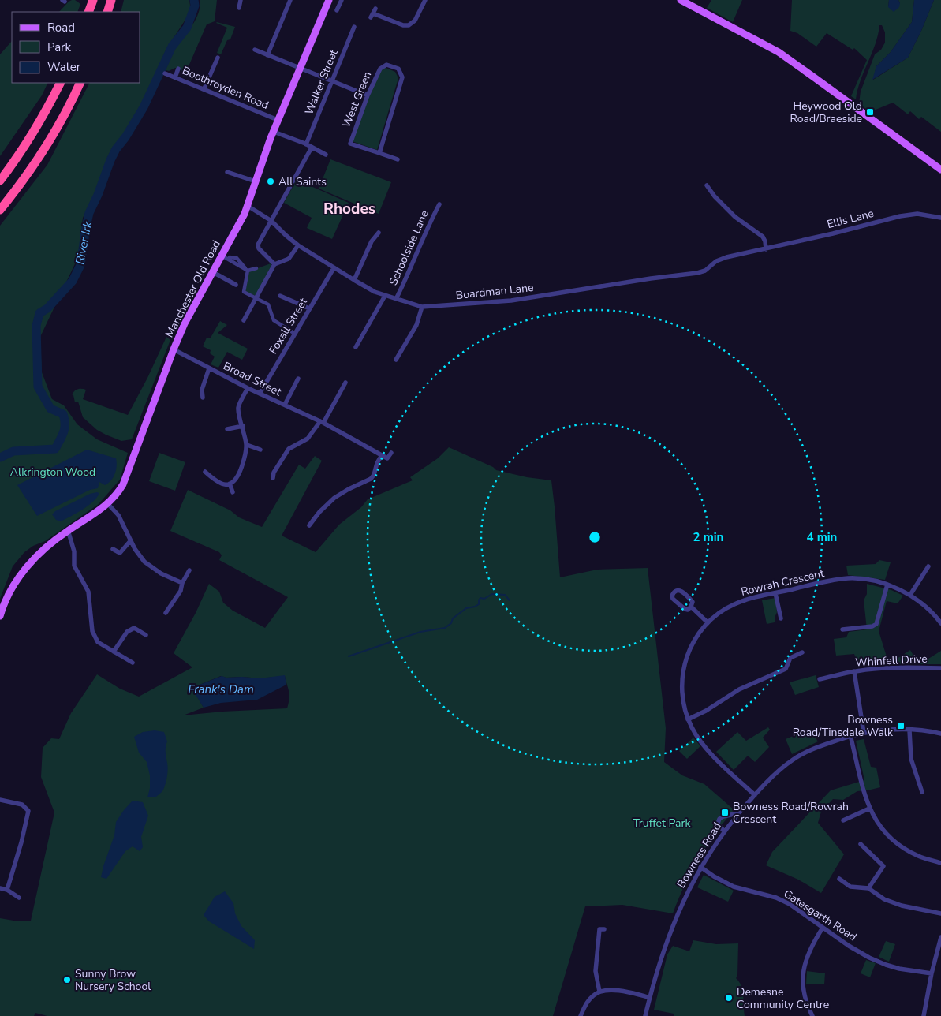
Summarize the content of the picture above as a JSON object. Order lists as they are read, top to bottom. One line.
{"streets":{"main road":["Manchester Old Road"],"street":["Walker Street","Boothroyden Road","West Green","Ellis Lane","Schoolside Lane","Boardman Lane","Foxall Street","Broad Street","Rowrah Crescent","Whinfell Drive","Bowness Road","Gatesgarth Road"]},"crossings":[["Boothroyden Road","Manchester Old Road"],["Ellis Lane","Boardman Lane"],["Schoolside Lane","Boardman Lane"],["Manchester Old Road","Boardman Lane"],["Manchester Old Road","Broad Street"],["Boardman Lane","Foxall Street"],["Foxall Street","Broad Street"],["Rowrah Crescent","Bowness Road"],["Bowness Road","Gatesgarth Road"]],"districts":["Rhodes"],"water":["River Irk","Frank's Dam"],"parks":["Alkrington Wood","Truffet Park"],"places":{"transit":["Heywood Old Road/Braeside","Bowness Road/Tinsdale Walk","Bowness Road/Rowrah Crescent"],"other":["All Saints","Sunny Brow Nursery School","Demesne Community Centre"]},"legend":["Road","Park","Water"],"rings":["2 min","4 min"]}
